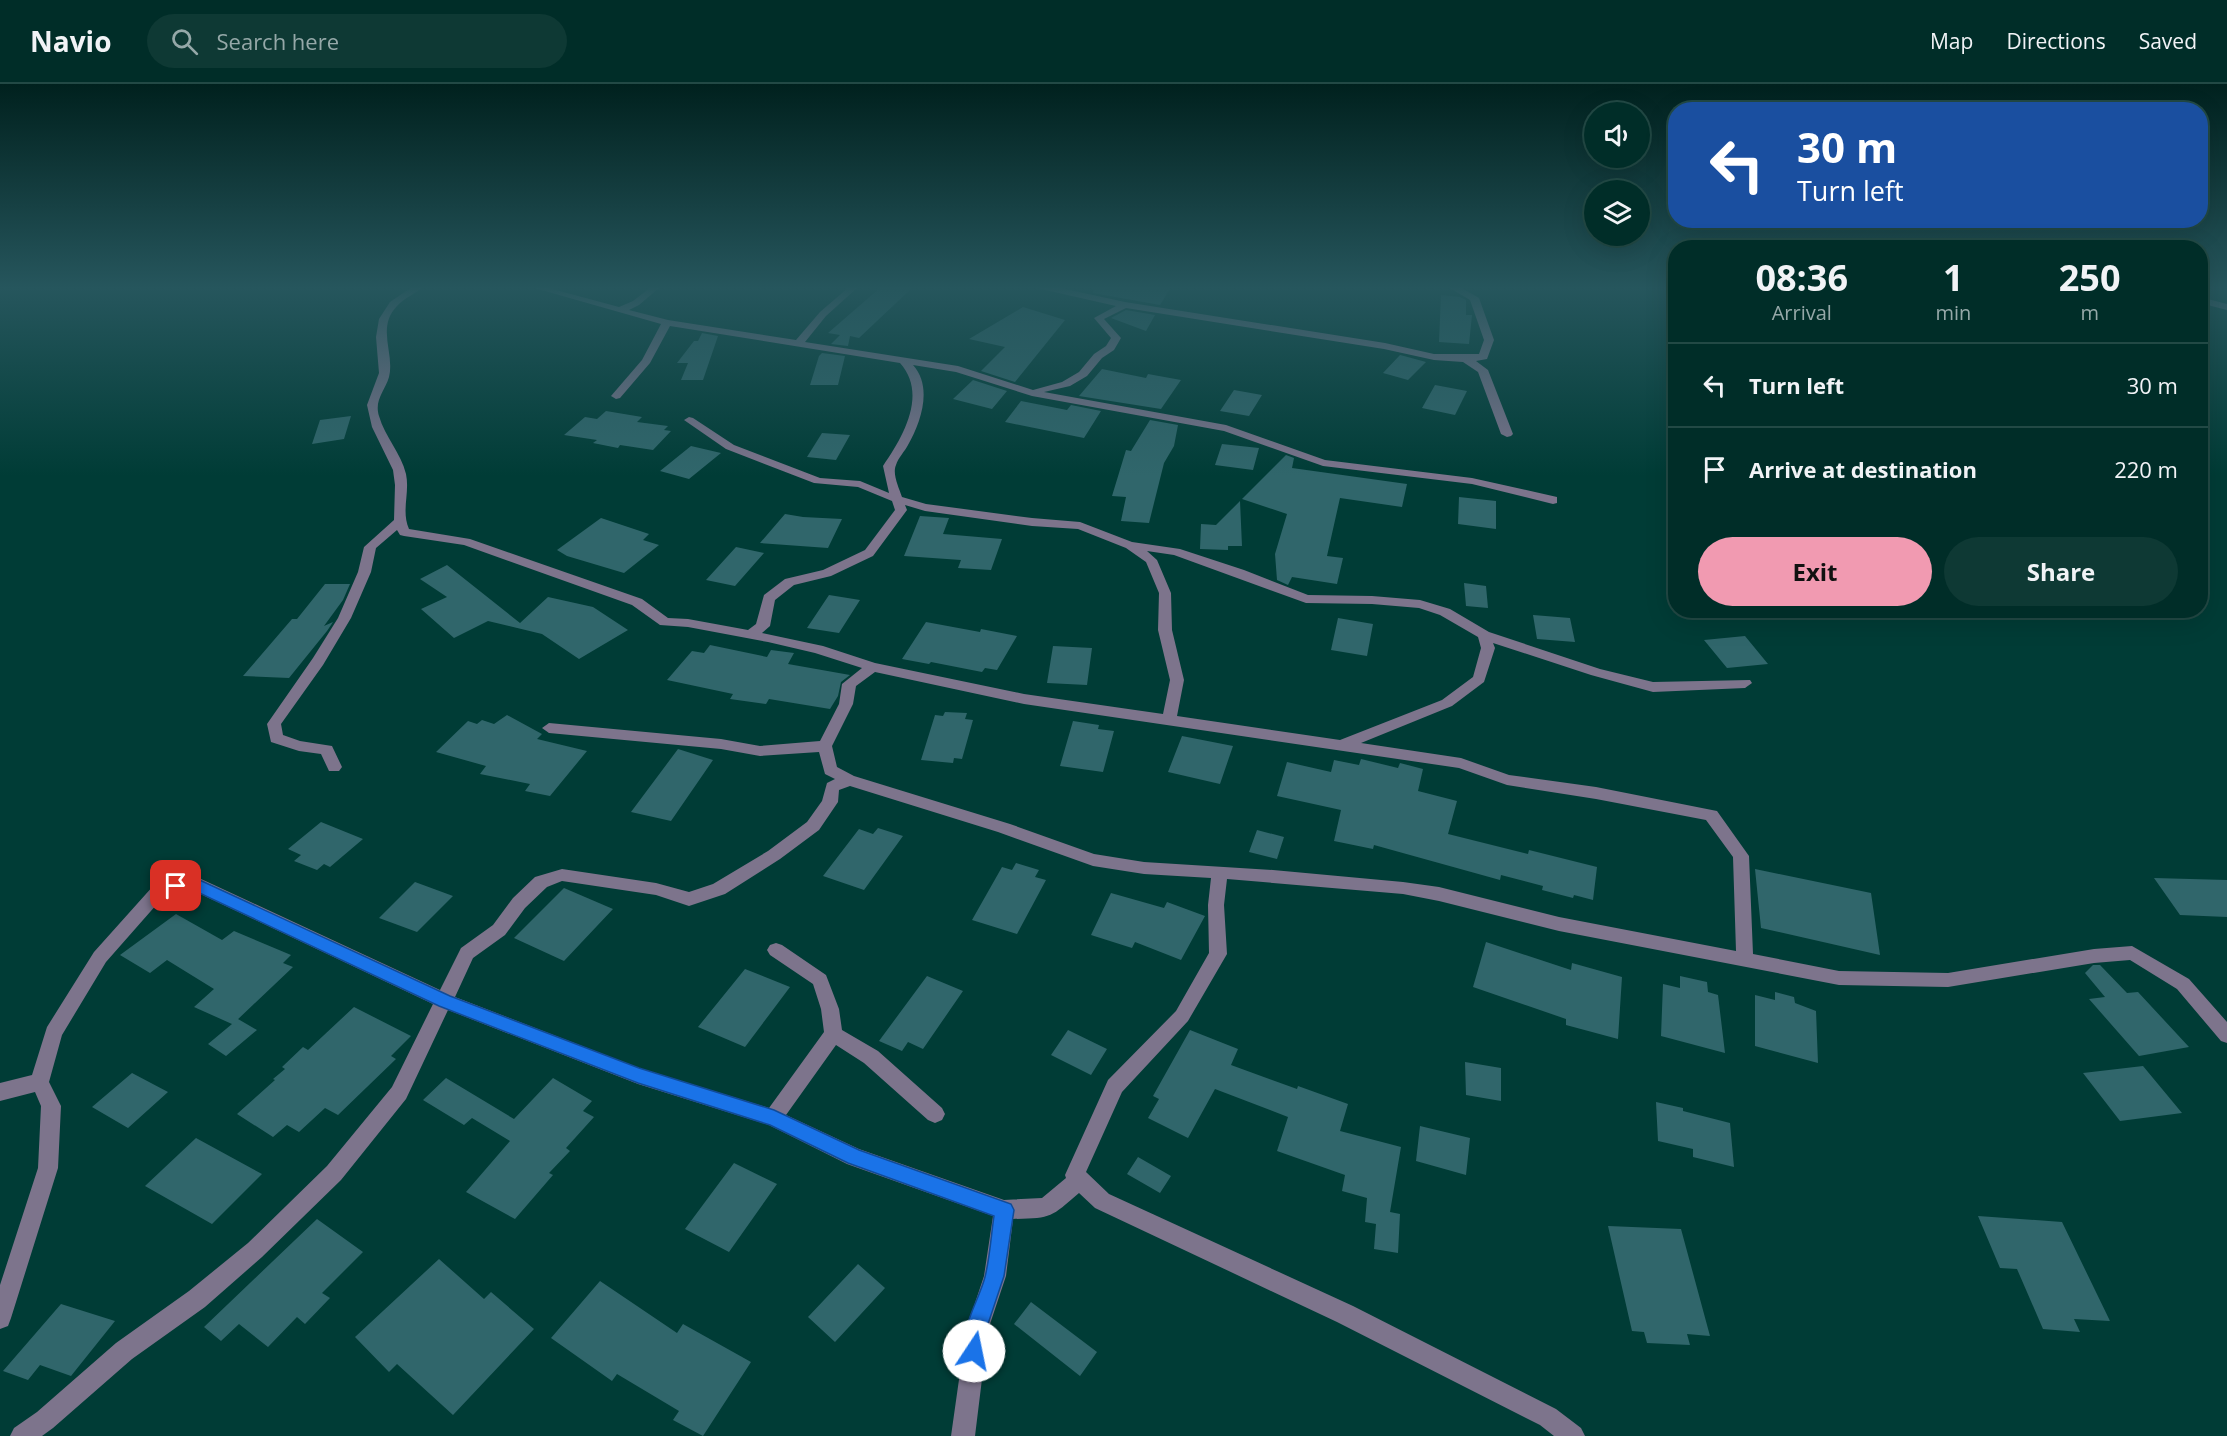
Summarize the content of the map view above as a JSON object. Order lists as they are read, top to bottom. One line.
{"page":{"header":"Navio","search":"Search here","nav":["Map","Directions","Saved"],"turn":["30 m","Turn left"],"eta":["08:36","Arrival","1","min","250","m"],"list":[{"name":"Turn left","value":"30 m"},{"name":"Arrive at destination","value":"220 m"}],"buttons":["Exit","Share"]}}
